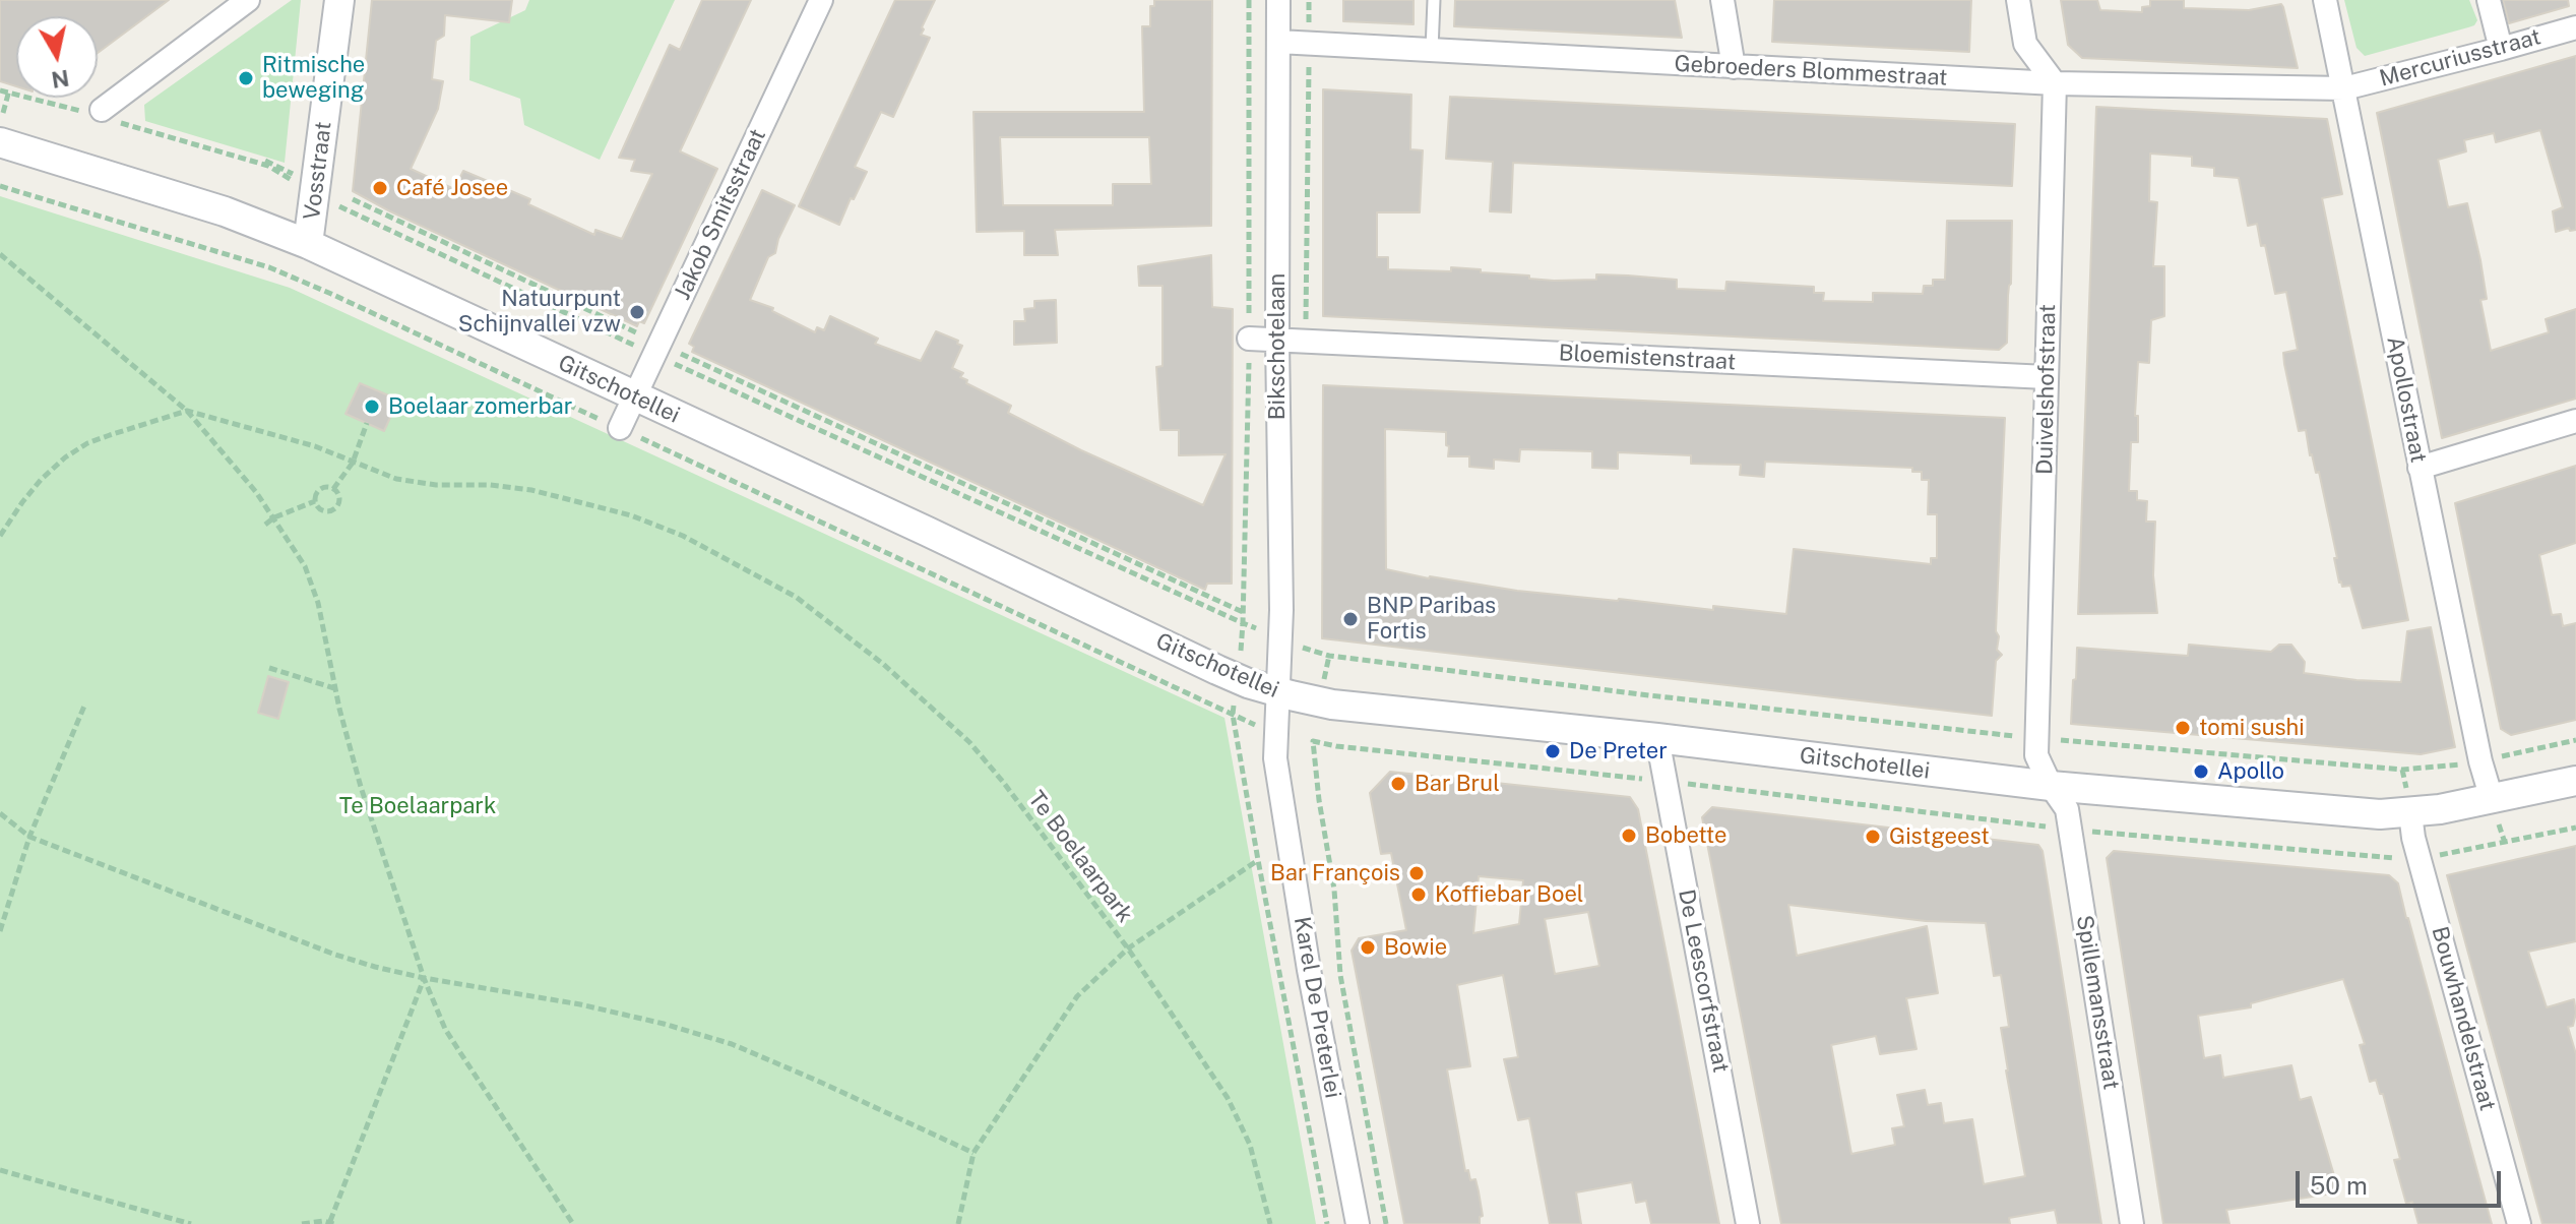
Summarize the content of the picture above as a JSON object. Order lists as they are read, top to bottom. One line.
{"streets":{"street":["Mercuriusstraat","Gebroeders Blommestraat","Vosstraat","Jakob Smitsstraat","Bikschotelaan","Bloemistenstraat","Gitschotellei","Duivelshofstraat","Apollostraat","De Leescorfstraat","Spillemansstraat","Karel De Preterlei","Bouwhandelstraat"],"path":["Te Boelaarpark"]},"crossings":[["Mercuriusstraat","Gebroeders Blommestraat"],["Mercuriusstraat","Apollostraat"],["Gebroeders Blommestraat","Bikschotelaan"],["Gebroeders Blommestraat","Duivelshofstraat"],["Gebroeders Blommestraat","Apollostraat"],["Vosstraat","Gitschotellei"],["Jakob Smitsstraat","Gitschotellei"],["Bikschotelaan","Bloemistenstraat"],["Bikschotelaan","Gitschotellei"],["Bikschotelaan","Karel De Preterlei"],["Bloemistenstraat","Duivelshofstraat"],["Gitschotellei","Duivelshofstraat"],["Gitschotellei","Apollostraat"],["Gitschotellei","De Leescorfstraat"],["Gitschotellei","Spillemansstraat"],["Gitschotellei","Karel De Preterlei"],["Gitschotellei","Bouwhandelstraat"],["Duivelshofstraat","Spillemansstraat"]],"parks":["Te Boelaarpark"],"places":["Ritmische beweging","Café Josee","Natuurpunt Schijnvallei vzw","Boelaar zomerbar","BNP Paribas Fortis","tomi sushi","De Preter","Apollo","Bar Brul","Bobette","Gistgeest","Bar François","Koffiebar Boel","Bowie"],"scale_bar":"50 m","north":"bottom"}
